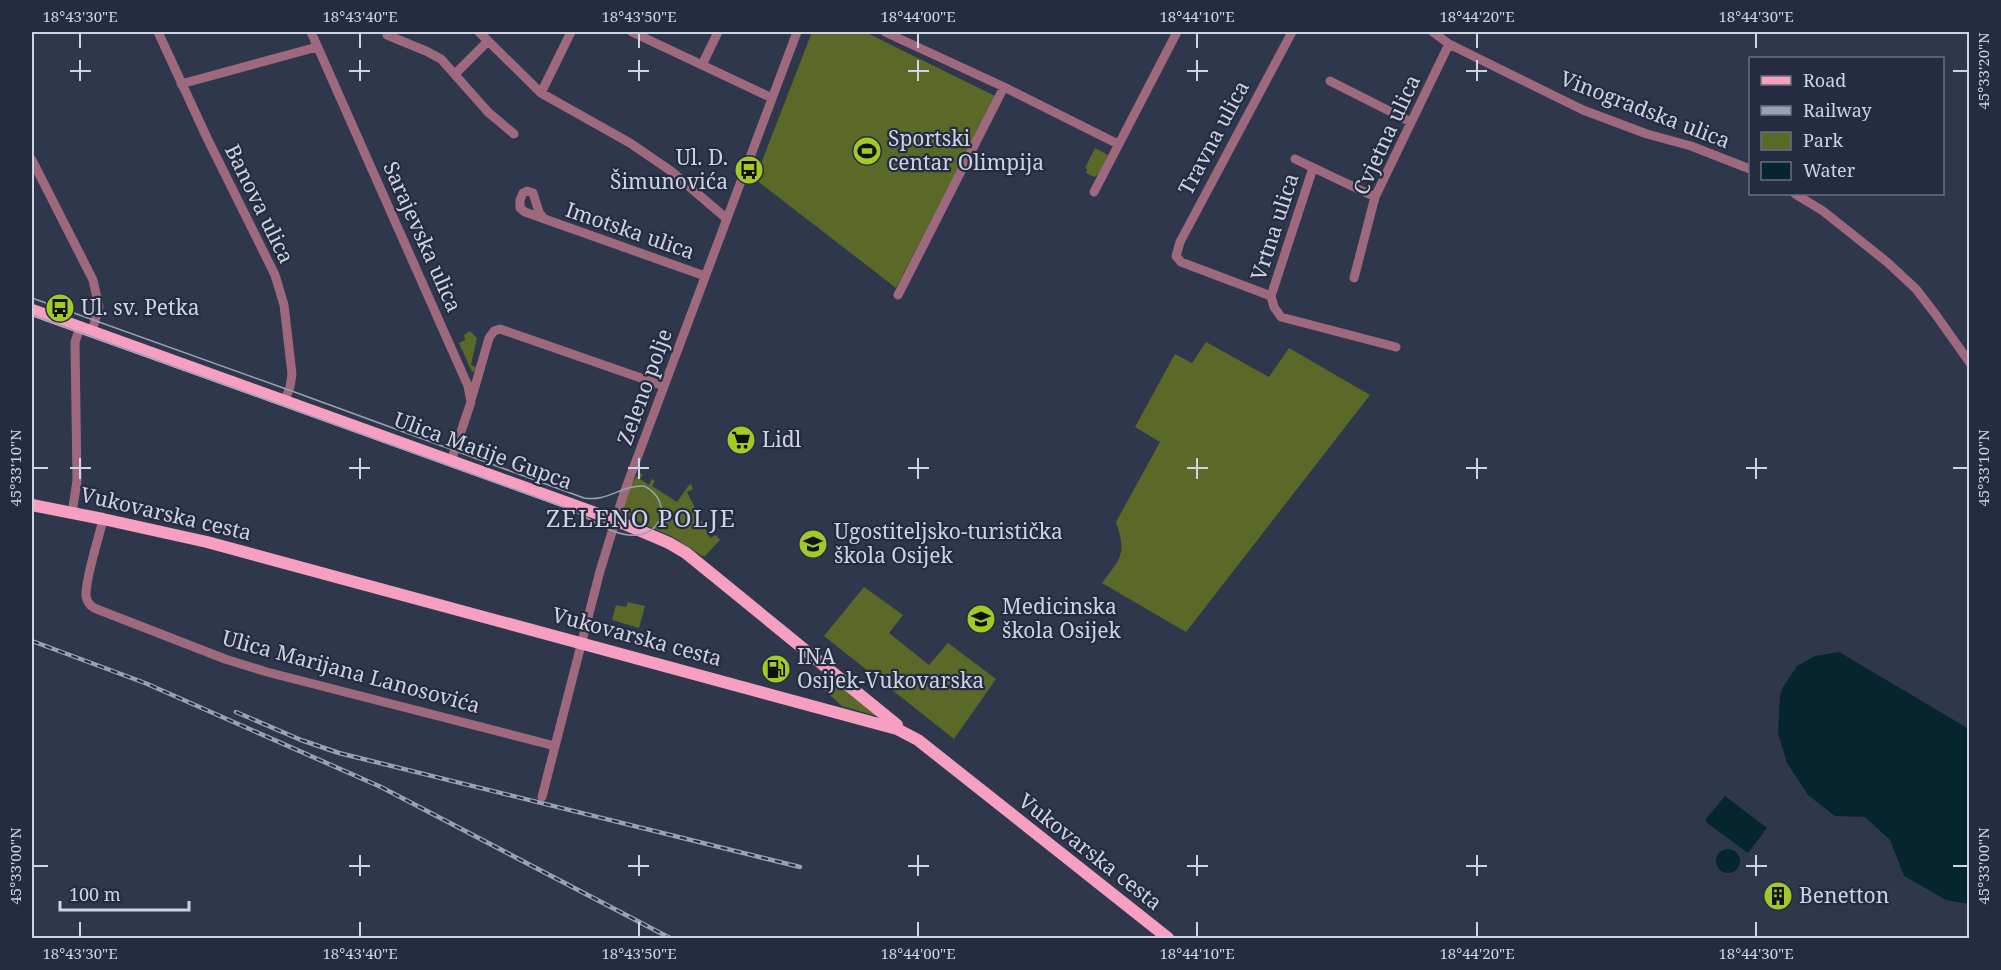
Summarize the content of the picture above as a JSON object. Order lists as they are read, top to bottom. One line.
{"streets":{"main road":["Ulica Matije Gupca","Vukovarska cesta"],"street":["Vinogradska ulica","Cvjetna ulica","Travna ulica","Banova ulica","Vrtna ulica","Imotska ulica","Sarajevska ulica","Zeleno polje","Ulica Marijana Lanosovića"]},"crossings":[["Vinogradska ulica","Cvjetna ulica"],["Travna ulica","Vrtna ulica"],["Banova ulica","Ulica Matije Gupca"],["Imotska ulica","Zeleno polje"],["Zeleno polje","Ulica Matije Gupca"],["Zeleno polje","Vukovarska cesta"],["Zeleno polje","Ulica Marijana Lanosovića"],["Ulica Matije Gupca","Vukovarska cesta"],["Vukovarska cesta","Ulica Marijana Lanosovića"]],"districts":["ZELENO POLJE"],"places":{"sports":["Sportski centar Olimpija"],"bus stop":["Ul. D. Šimunovića","Ul. sv. Petka"],"supermarket":["Lidl"],"school or university":["Ugostiteljsko-turistička škola Osijek","Medicinska škola Osijek"],"fuel station":["INA Osijek-Vukovarska"],"building":["Benetton"]},"legend":["Road","Railway","Park","Water"],"scale_bar":"100 m","coordinates":["18°43'30\"E","18°43'40\"E","18°43'50\"E","18°44'00\"E","18°44'10\"E","18°44'20\"E","18°44'30\"E","45°33'20\"N","45°33'10\"N","45°33'00\"N"]}
